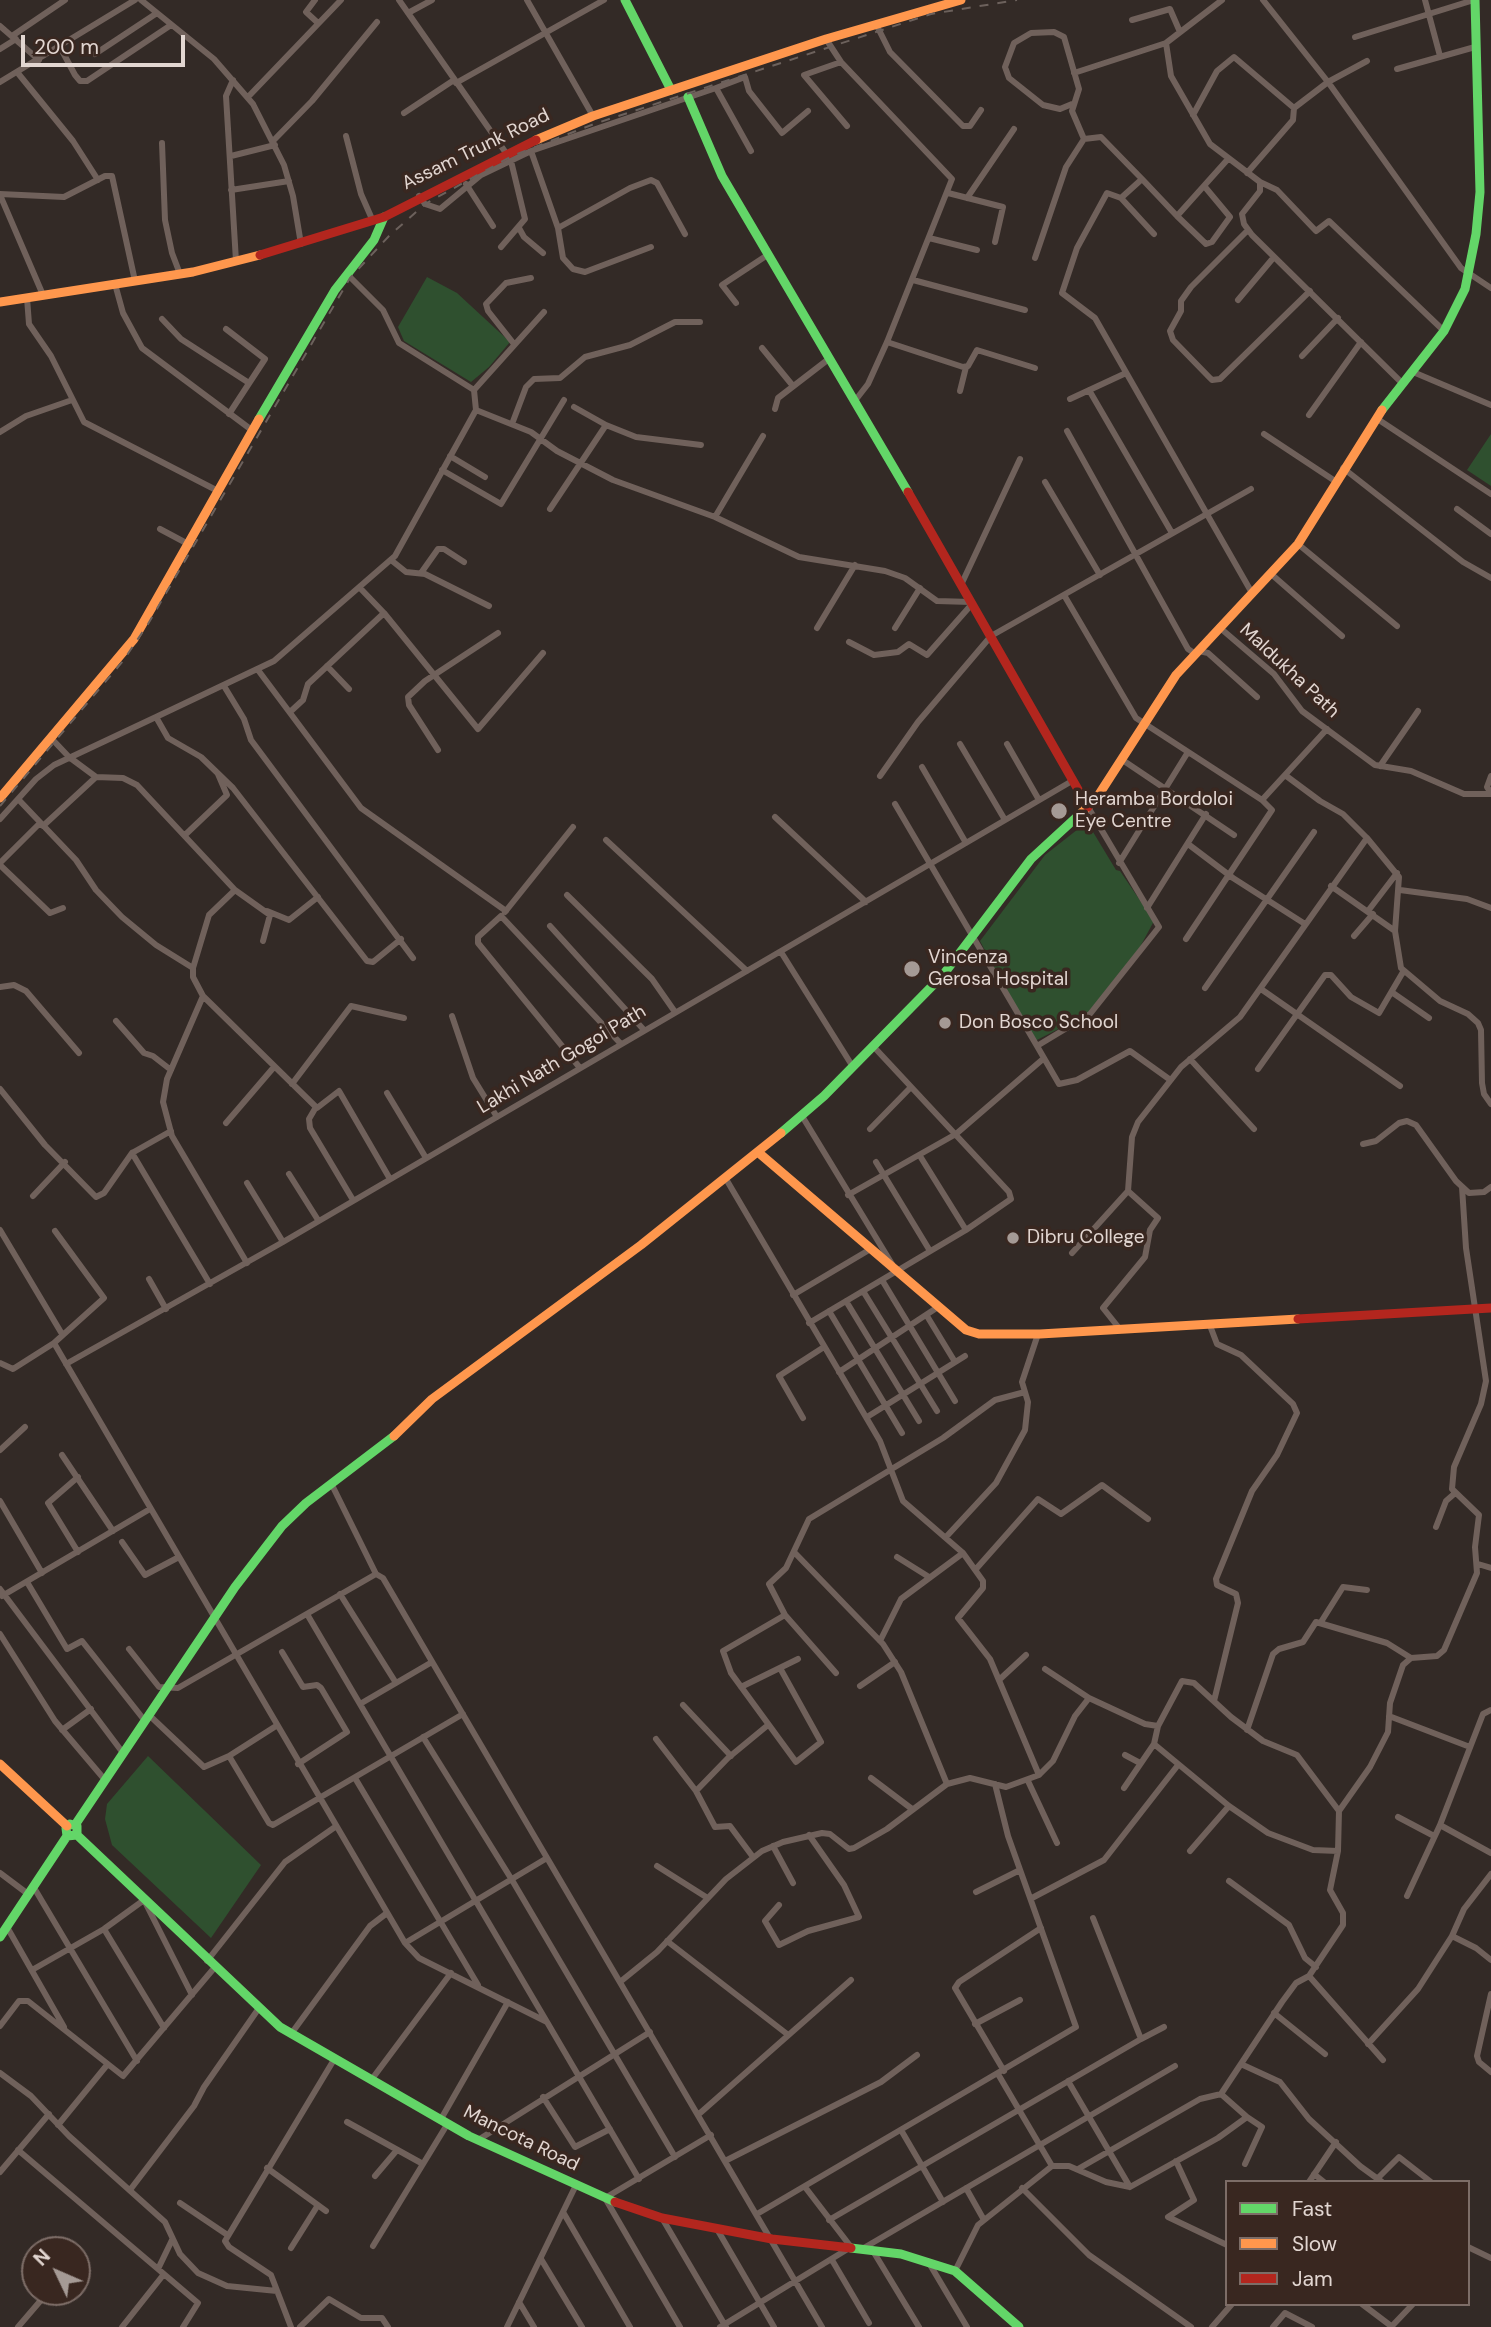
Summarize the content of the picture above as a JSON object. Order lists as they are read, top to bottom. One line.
{"streets":{"main road":["Assam Trunk Road","Mancota Road"],"street":["Maldukha Path","Lakhi Nath Gogoi Path"]},"places":["Heramba Bordoloi Eye Centre","Vincenza Gerosa Hospital","Don Bosco School","Dibru College"],"legend":["Fast","Slow","Jam"],"scale_bar":"200 m","north":"top left"}
